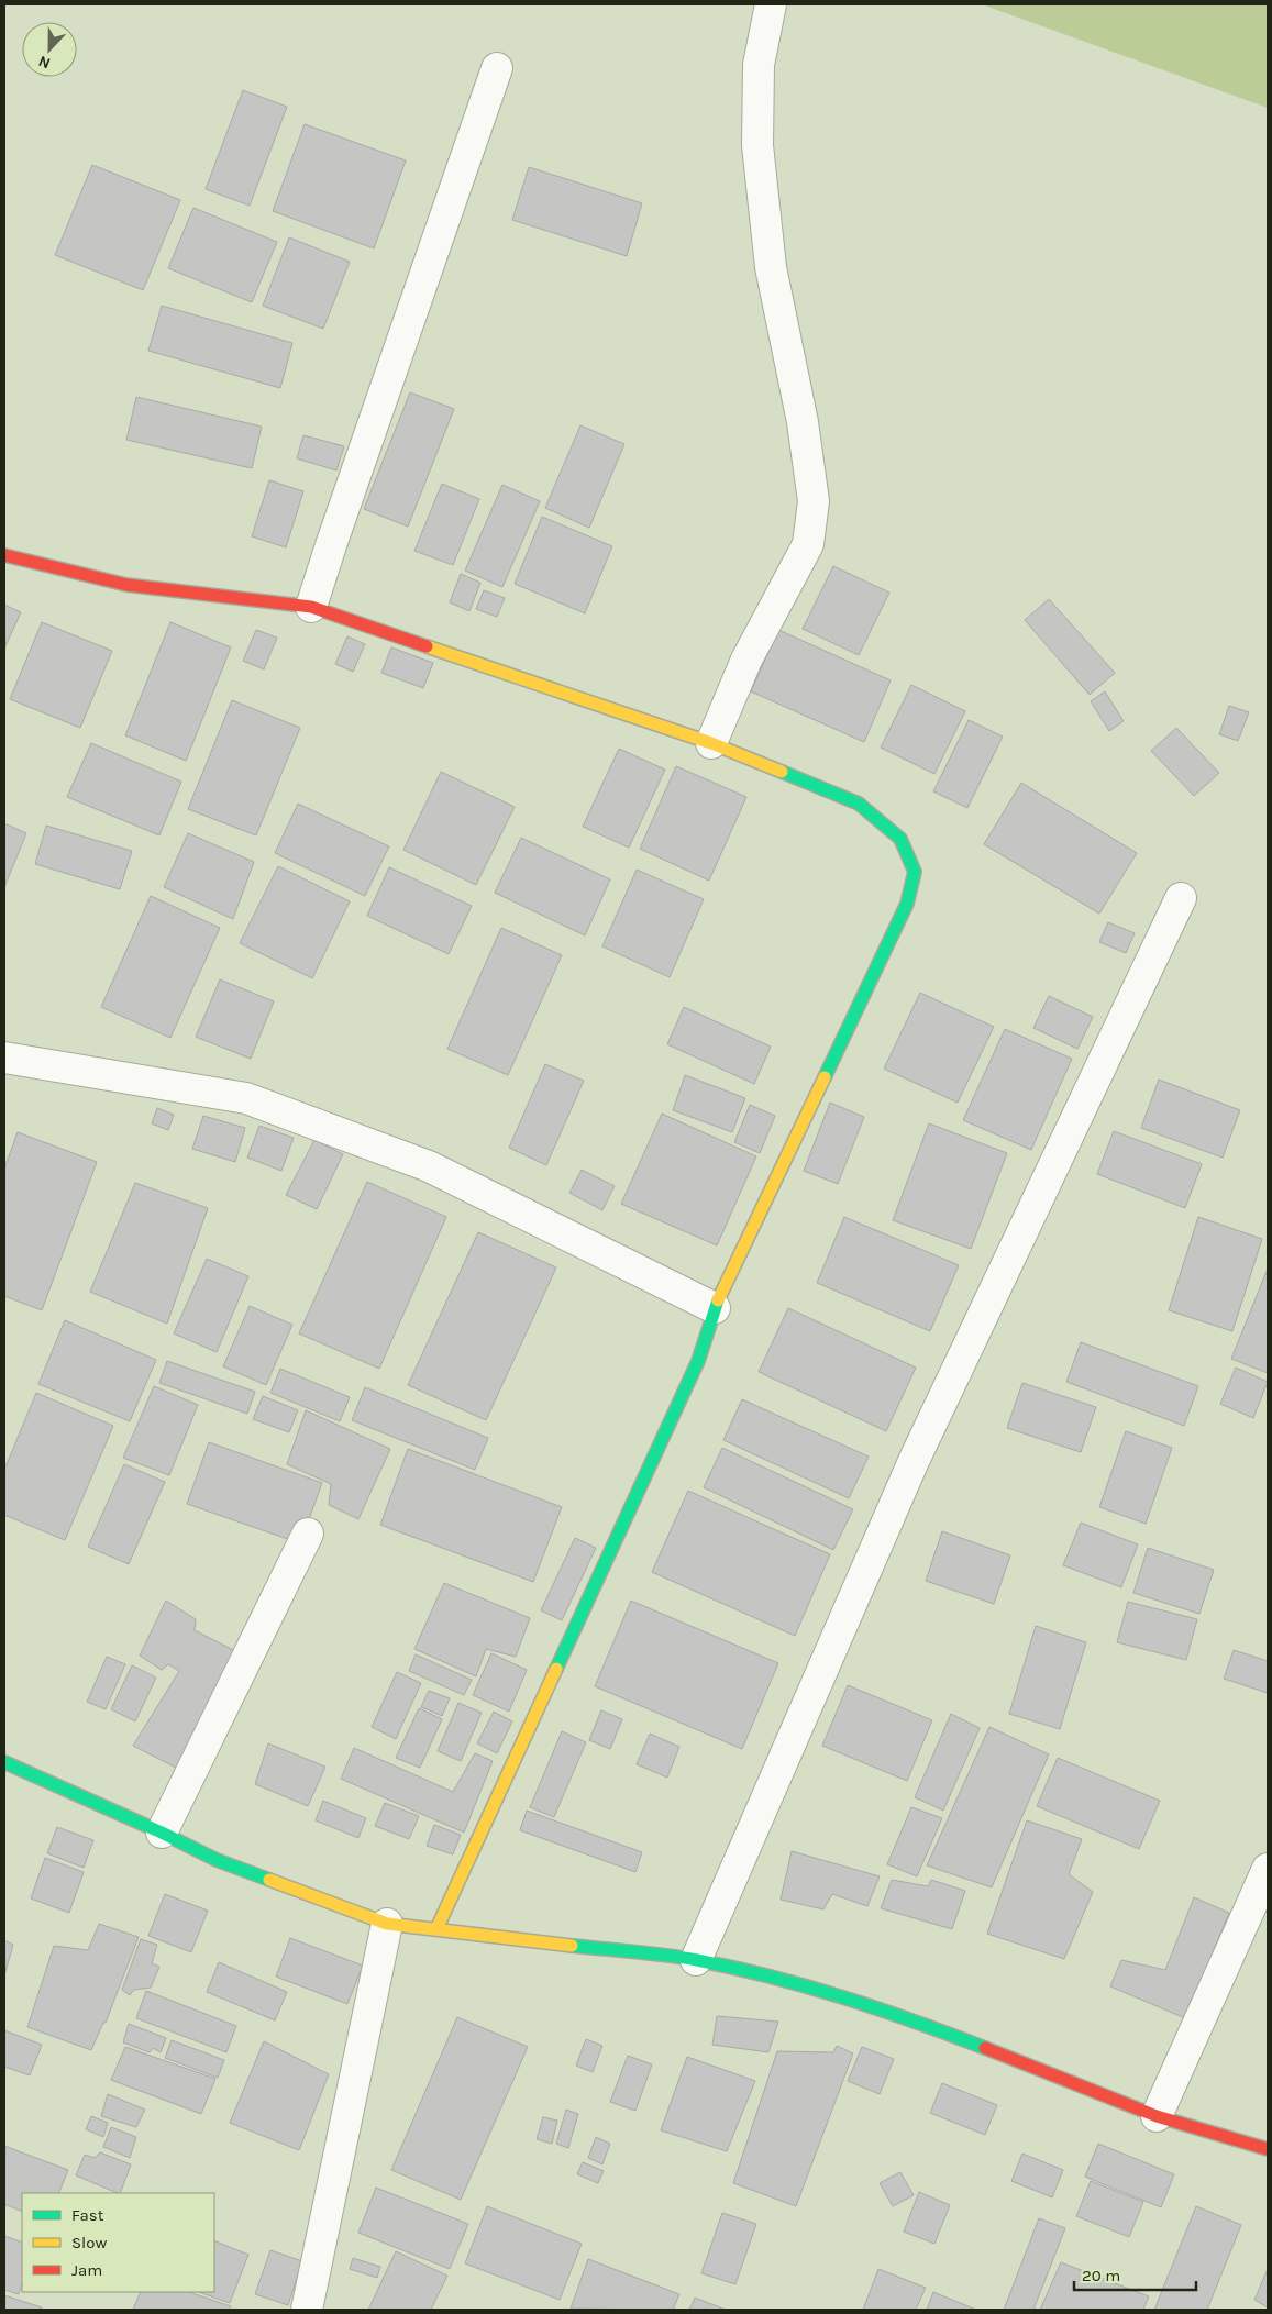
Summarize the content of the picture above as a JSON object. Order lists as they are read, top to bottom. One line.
{"legend":["Fast","Slow","Jam"],"scale_bar":"20 m","north":"bottom"}
